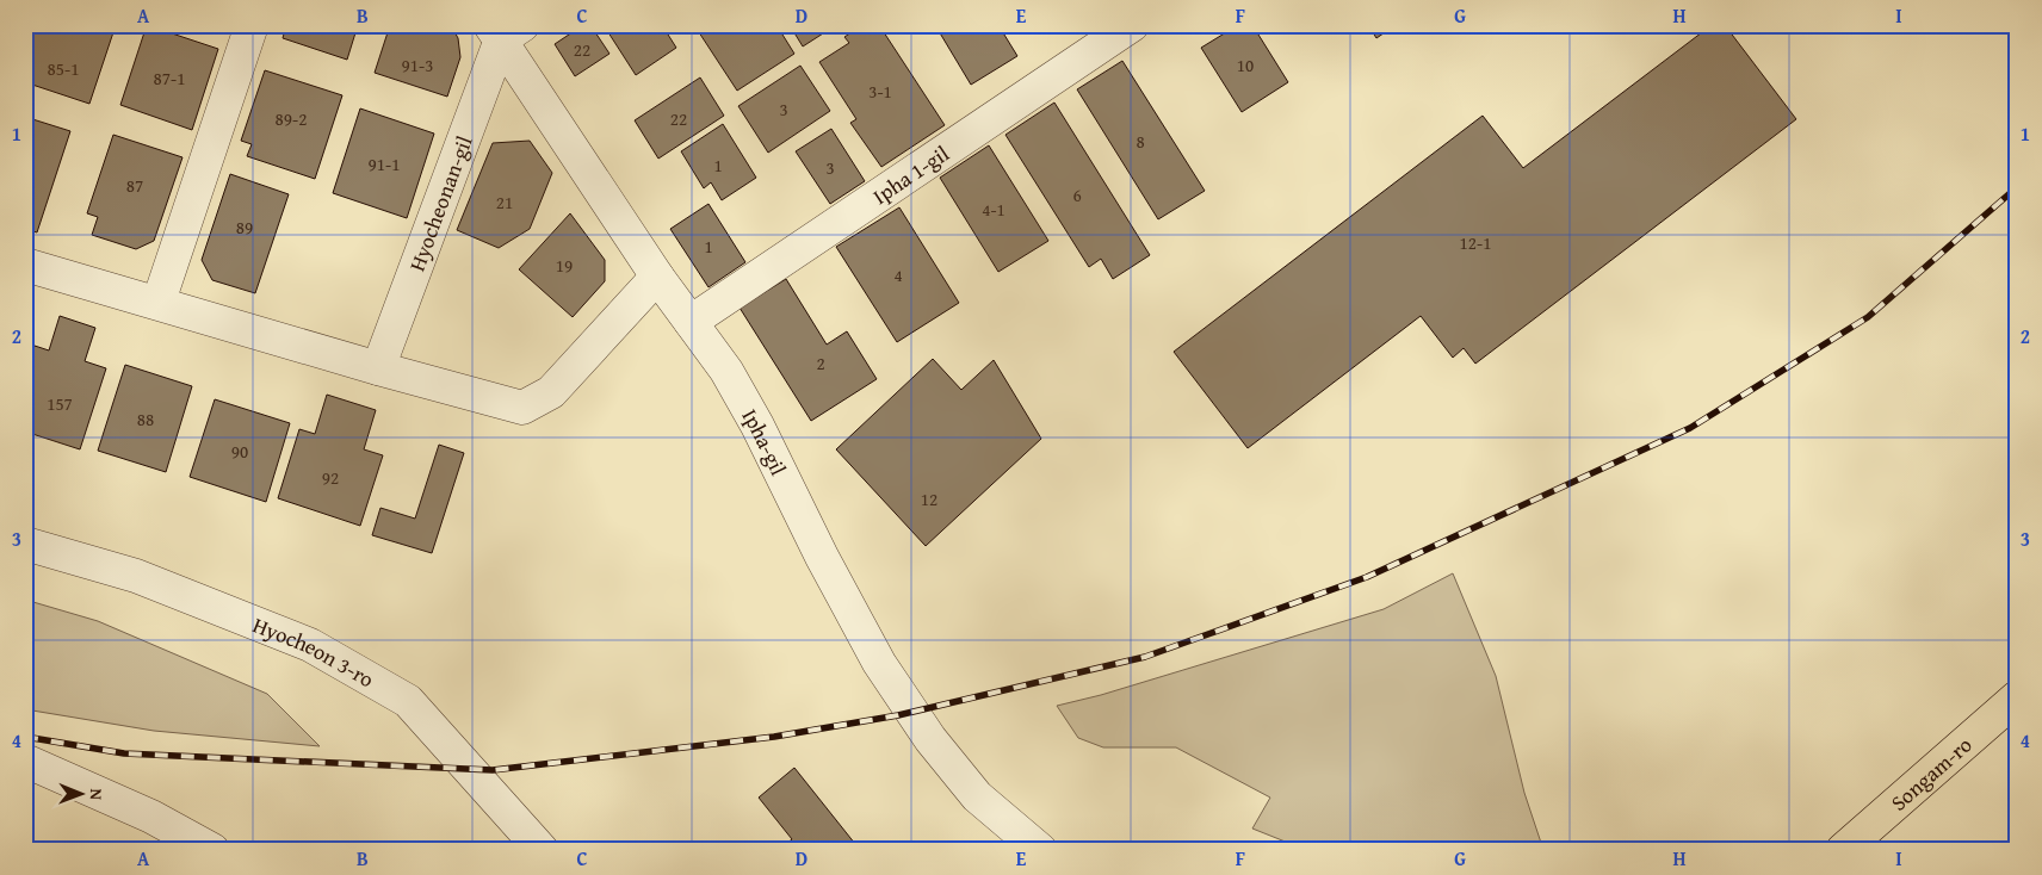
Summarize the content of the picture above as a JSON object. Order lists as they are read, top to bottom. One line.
{"streets":{"main road":["Songam-ro"],"street":["Ipha 1-gil","Hyocheonan-gil","Ipha-gil","Hyocheon 3-ro"]},"crossings":[["Ipha 1-gil","Ipha-gil"],["Hyocheonan-gil","Ipha-gil"]],"house_numbers":["22","91-3","10","85-1","87-1","3-1","3","89-2","22","8","91-1","1","3","87","6","21","4-1","89","12-1","1","19","4","2","157","88","90","92","12"],"north":"right","grid":{"columns":["A","B","C","D","E","F","G","H","I"],"rows":["1","2","3","4"]}}
